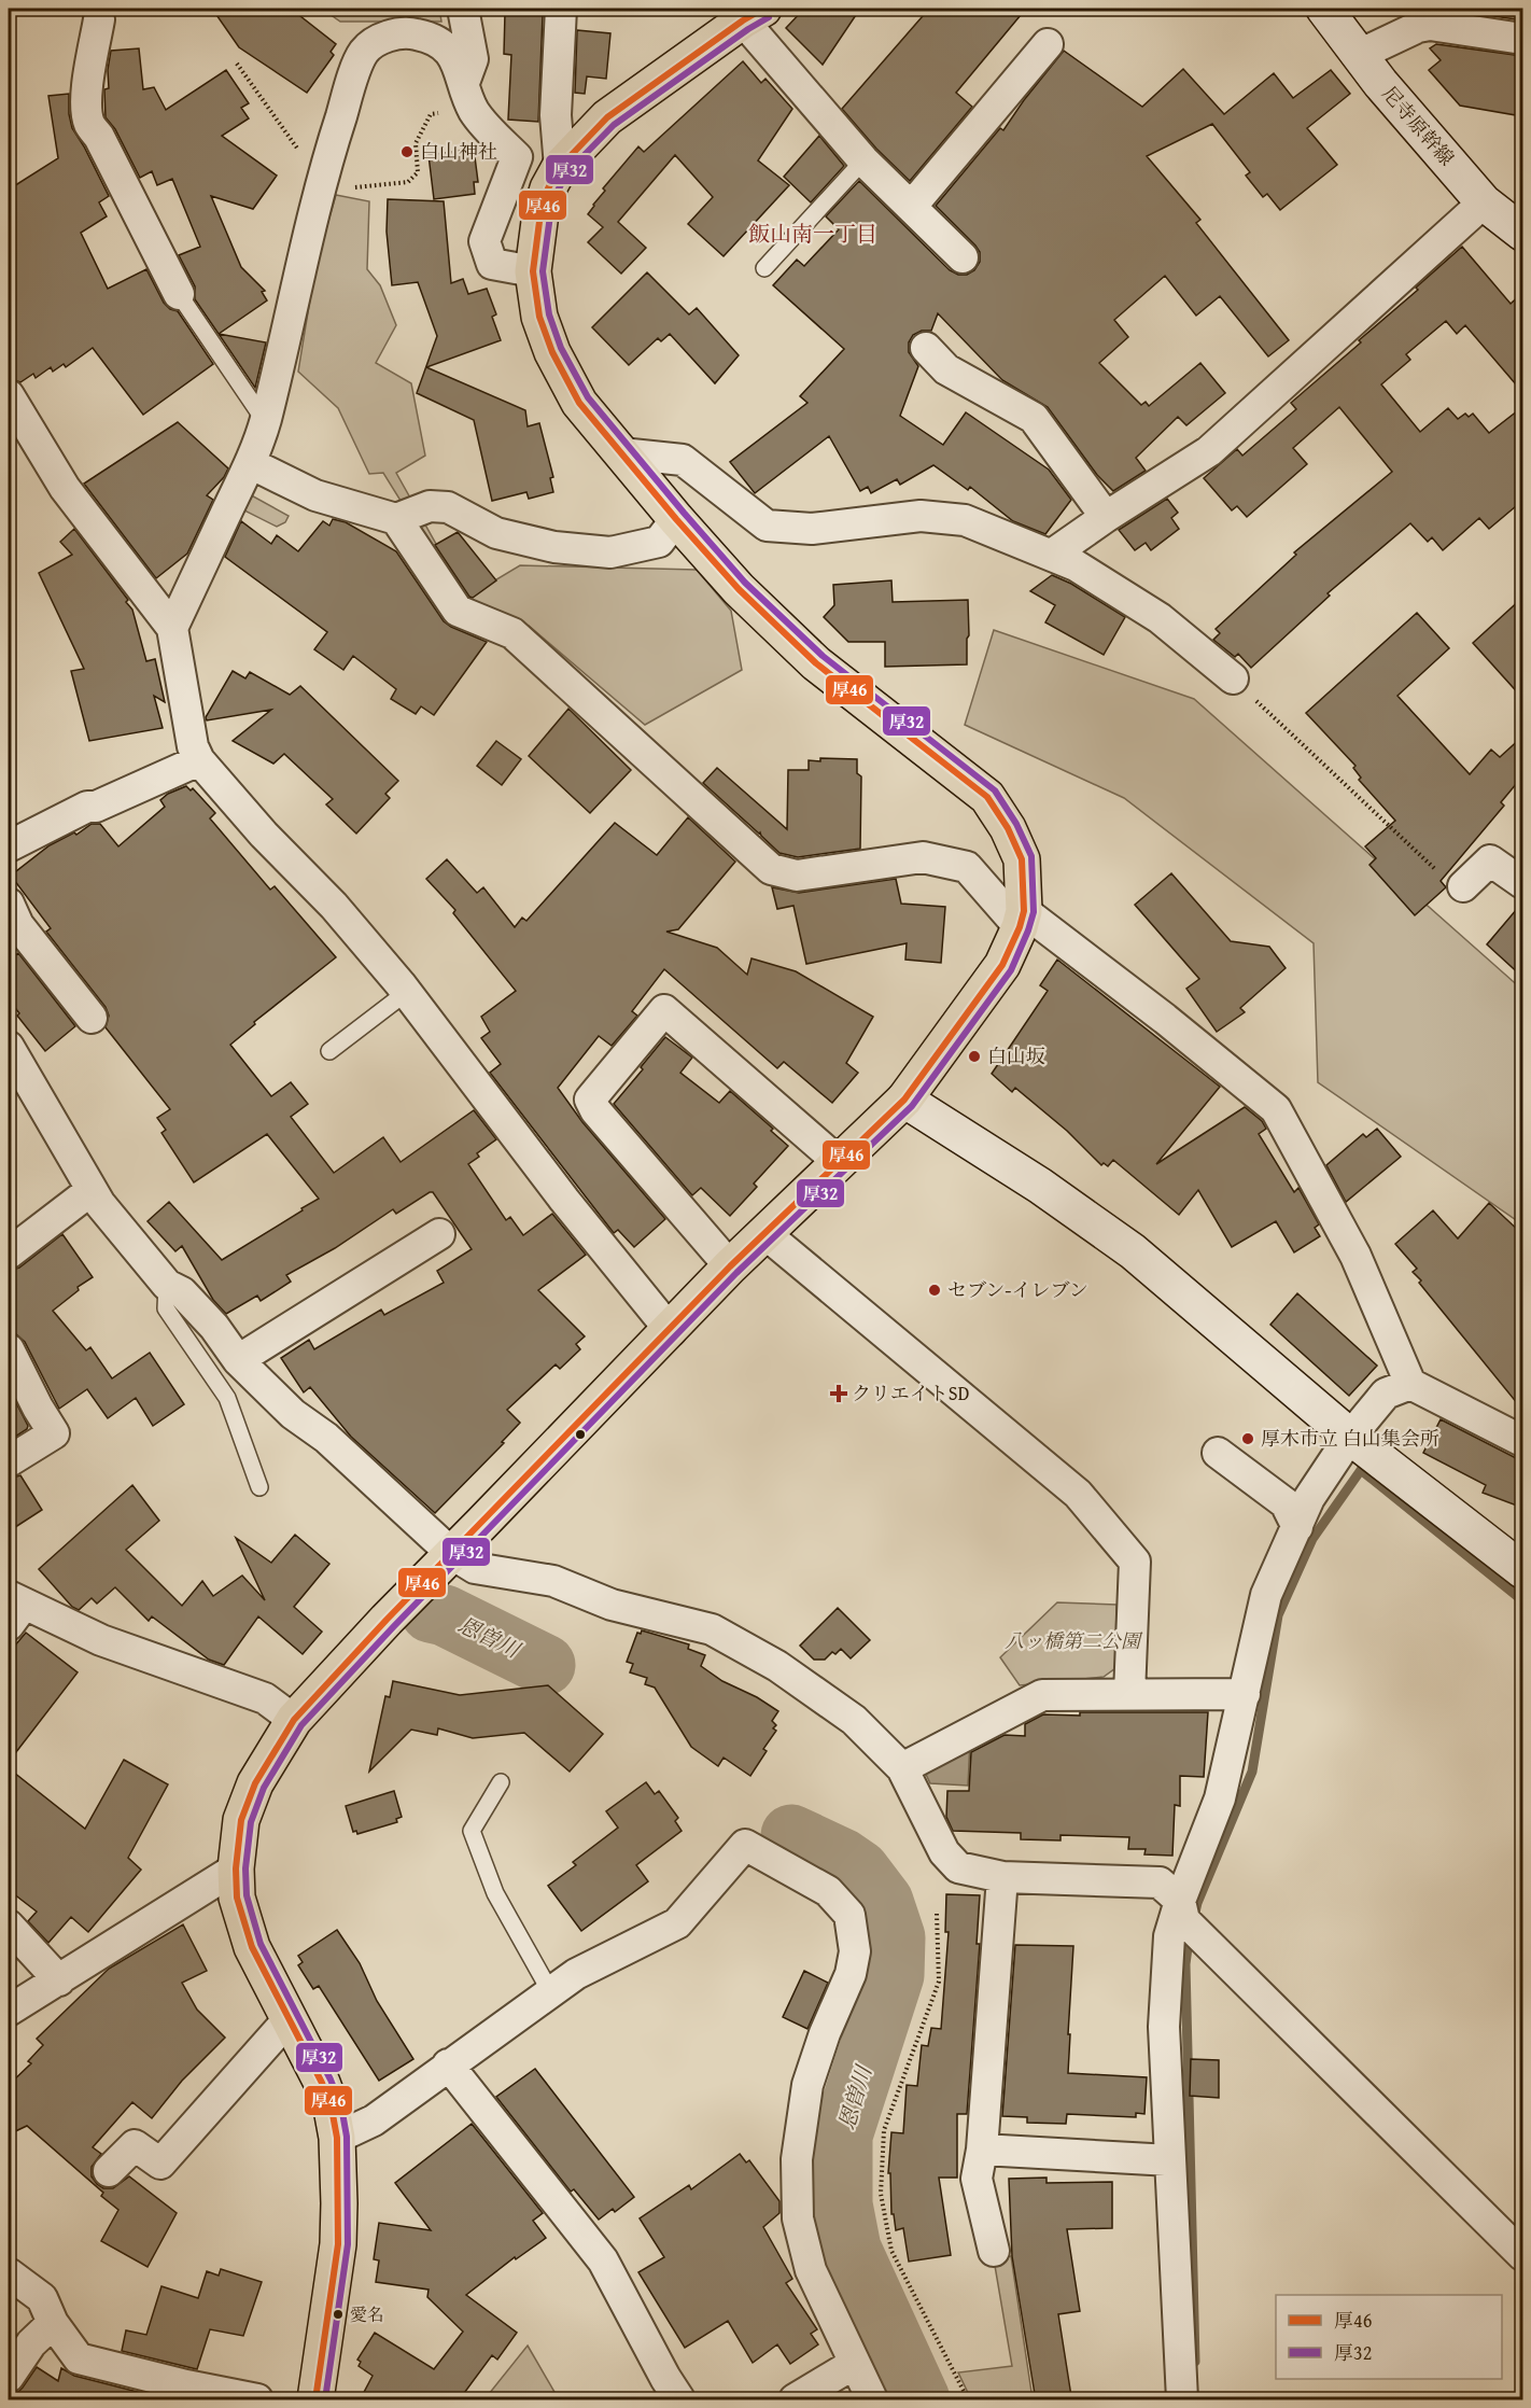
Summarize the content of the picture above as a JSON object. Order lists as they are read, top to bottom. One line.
{"streets":{"street":["尼寺原幹線"]},"districts":["飯山南一丁目"],"water":["恩曽川"],"parks":["八ッ橋第二公園"],"places":{"other":["白山神社","白山坂","セブン-イレブン","厚木市立 白山集会所","愛名"],"health":["クリエイトSD"]},"lines":["transit line 厚46","transit line 厚32"],"legend":["厚46","厚32"]}
